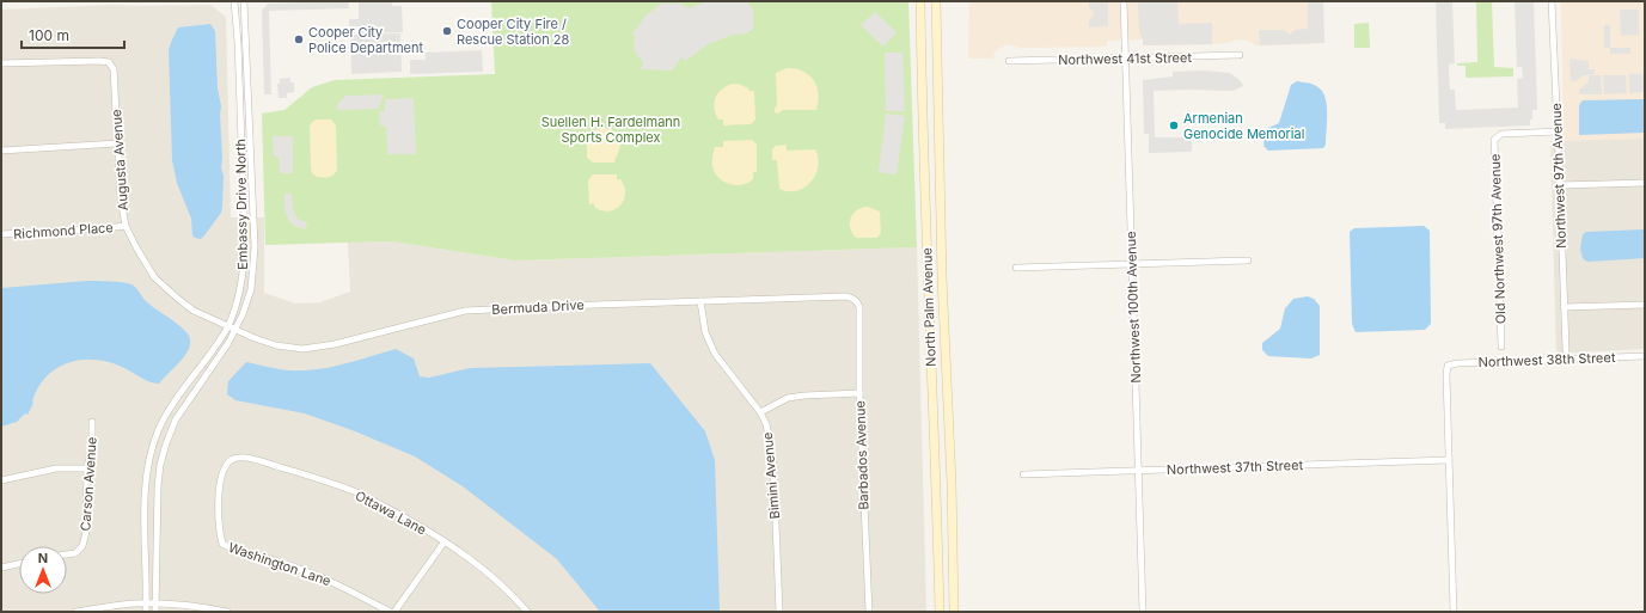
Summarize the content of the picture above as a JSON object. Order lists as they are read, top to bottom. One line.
{"streets":{"main road":["North Palm Avenue"],"street":["Northwest 41st Street","Augusta Avenue","Northwest 97th Avenue","Embassy Drive North","Richmond Place","Old Northwest 97th Avenue","Bermuda Drive","Northwest 100th Avenue","Northwest 38th Street","Barbados Avenue","Northwest 37th Street","Bimini Avenue","Carson Avenue","Ottawa Lane","Washington Lane"]},"crossings":[["Northwest 41st Street","Northwest 100th Avenue"],["Augusta Avenue","Embassy Drive North"],["Augusta Avenue","Richmond Place"],["Augusta Avenue","Bermuda Drive"],["Northwest 97th Avenue","Old Northwest 97th Avenue"],["Embassy Drive North","Bermuda Drive"],["Bermuda Drive","Barbados Avenue"],["Bermuda Drive","Bimini Avenue"],["Northwest 100th Avenue","Northwest 37th Street"],["Northwest 38th Street","Northwest 37th Street"],["Ottawa Lane","Washington Lane"]],"parks":["Suellen H. Fardelmann Sports Complex"],"places":["Cooper City Fire / Rescue Station 28","Cooper City Police Department","Armenian Genocide Memorial"],"scale_bar":"100 m","north":"top"}
